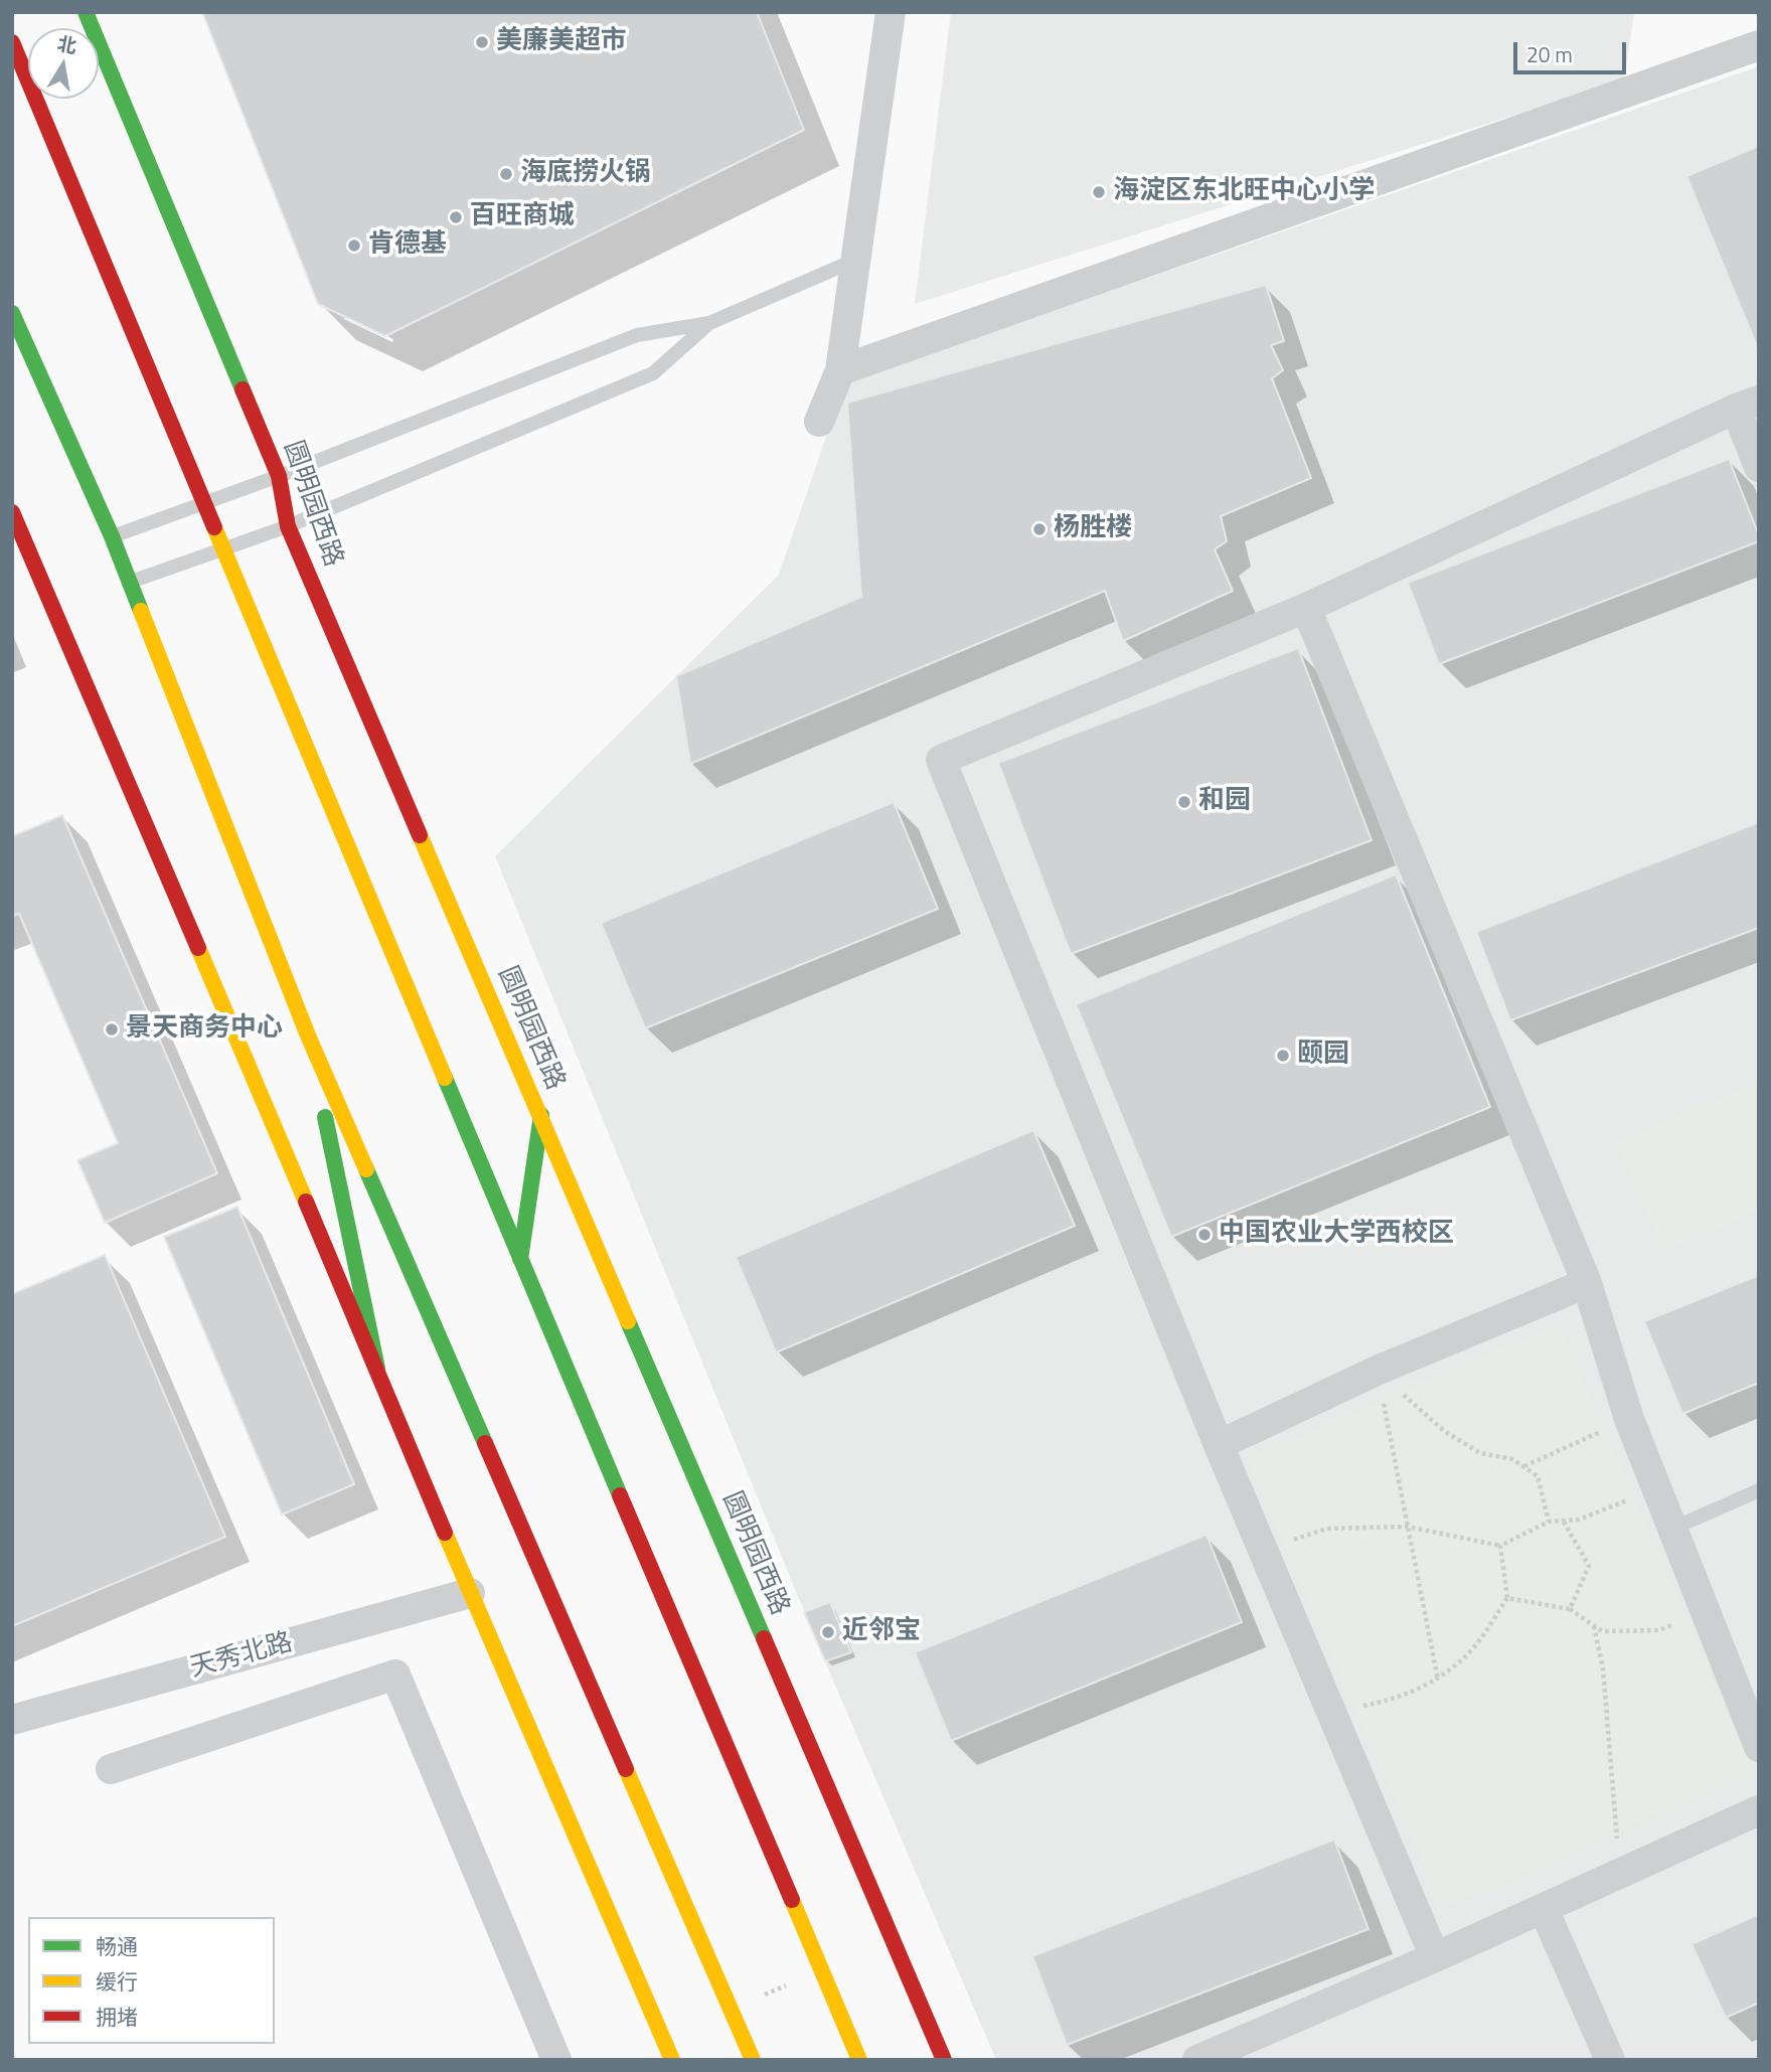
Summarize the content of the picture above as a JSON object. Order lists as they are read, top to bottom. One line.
{"streets":{"main road":["圆明园西路"],"street":["天秀北路"]},"places":["美廉美超市","海底捞火锅","海淀区东北旺中心小学","百旺商城","肯德基","杨胜楼","和园","景天商务中心","颐园","中国农业大学西校区","近邻宝"],"legend":["畅通","缓行","拥堵"],"scale_bar":"20 m","north":"top"}
